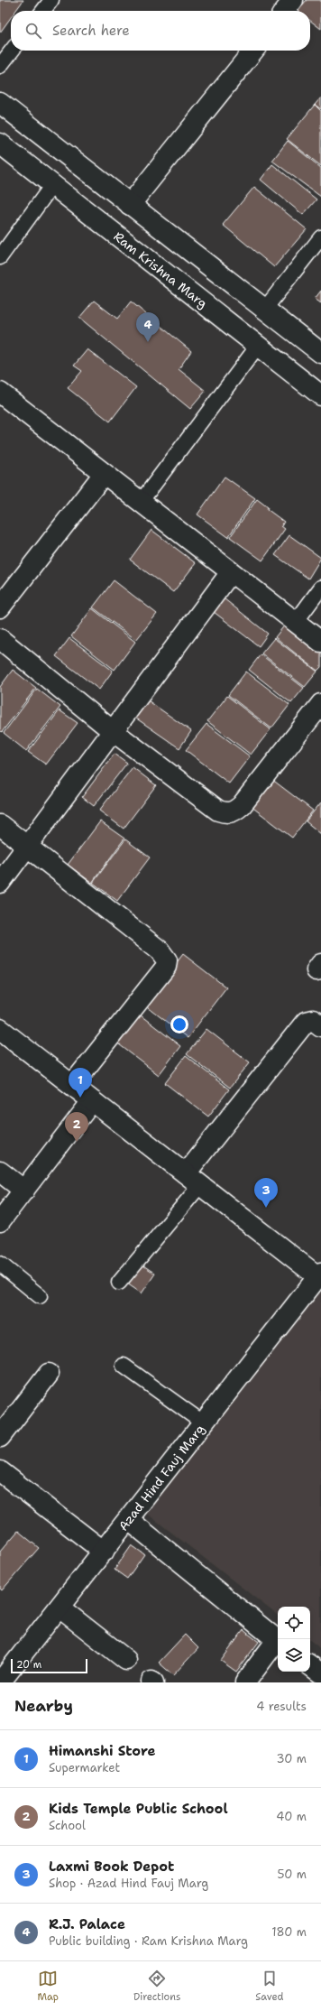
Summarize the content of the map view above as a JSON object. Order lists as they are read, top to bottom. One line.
{"streets":{"street":["Ram Krishna Marg","Azad Hind Fauj Marg"]},"scale_bar":"20 m","page":{"search":"Search here","pins":["4","1","2","3"],"scale":"20 m","heading":["Nearby","4 results"],"list":[{"mark":"1","name":"Himanshi Store","note":"Supermarket","value":"30 m"},{"mark":"2","name":"Kids Temple Public School","note":"School","value":"40 m"},{"mark":"3","name":"Laxmi Book Depot","note":"Shop · Azad Hind Fauj Marg","value":"50 m"},{"mark":"4","name":"R.J. Palace","note":"Public building · Ram Krishna Marg","value":"180 m"}],"nav":["Map","Directions","Saved"]}}
